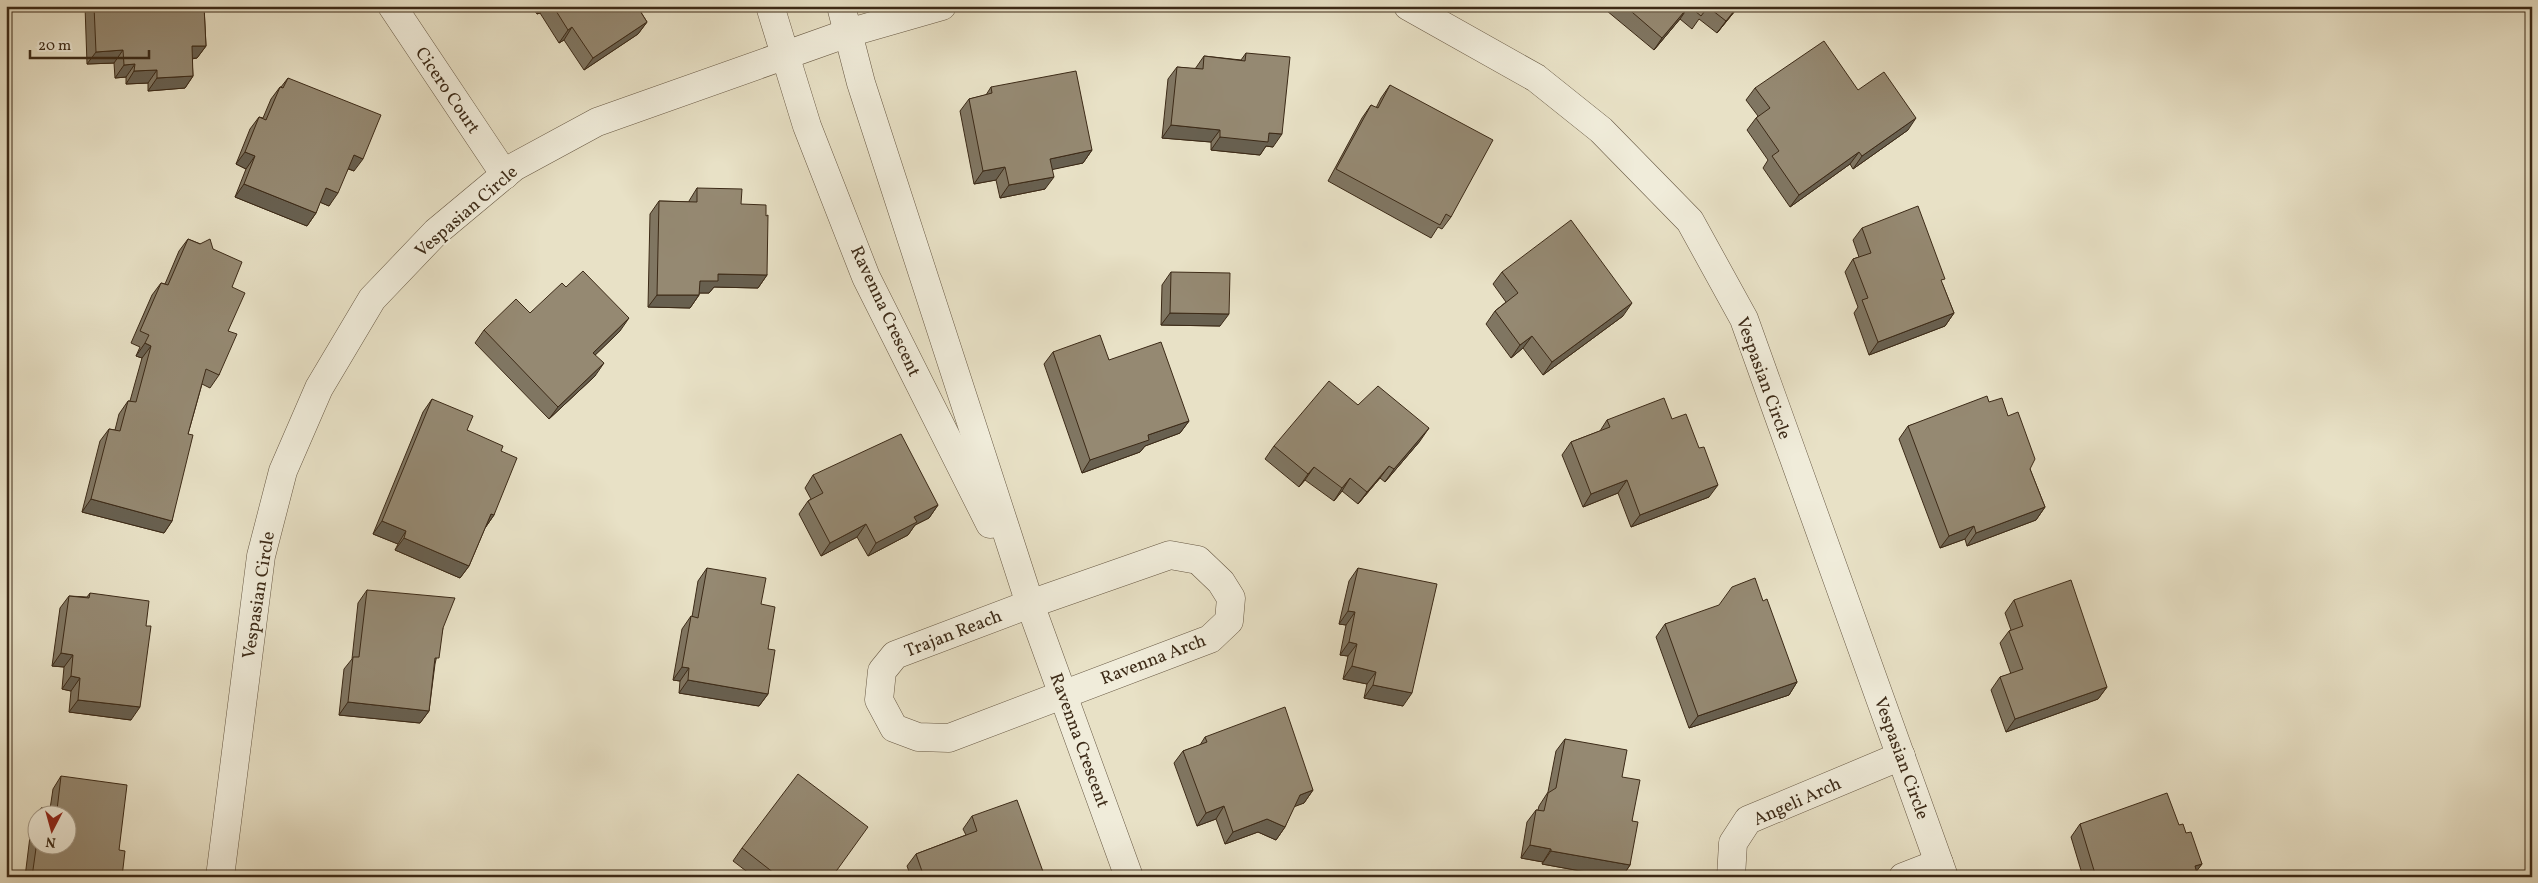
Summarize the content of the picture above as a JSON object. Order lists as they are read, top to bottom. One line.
{"streets":{"street":["Cicero Court","Vespasian Circle","Ravenna Crescent","Trajan Reach","Ravenna Arch","Angeli Arch"]},"crossings":[["Cicero Court","Vespasian Circle"],["Vespasian Circle","Ravenna Crescent"],["Vespasian Circle","Angeli Arch"],["Ravenna Crescent","Trajan Reach"],["Ravenna Crescent","Ravenna Arch"],["Trajan Reach","Ravenna Arch"]],"scale_bar":"20 m","north":"bottom"}
